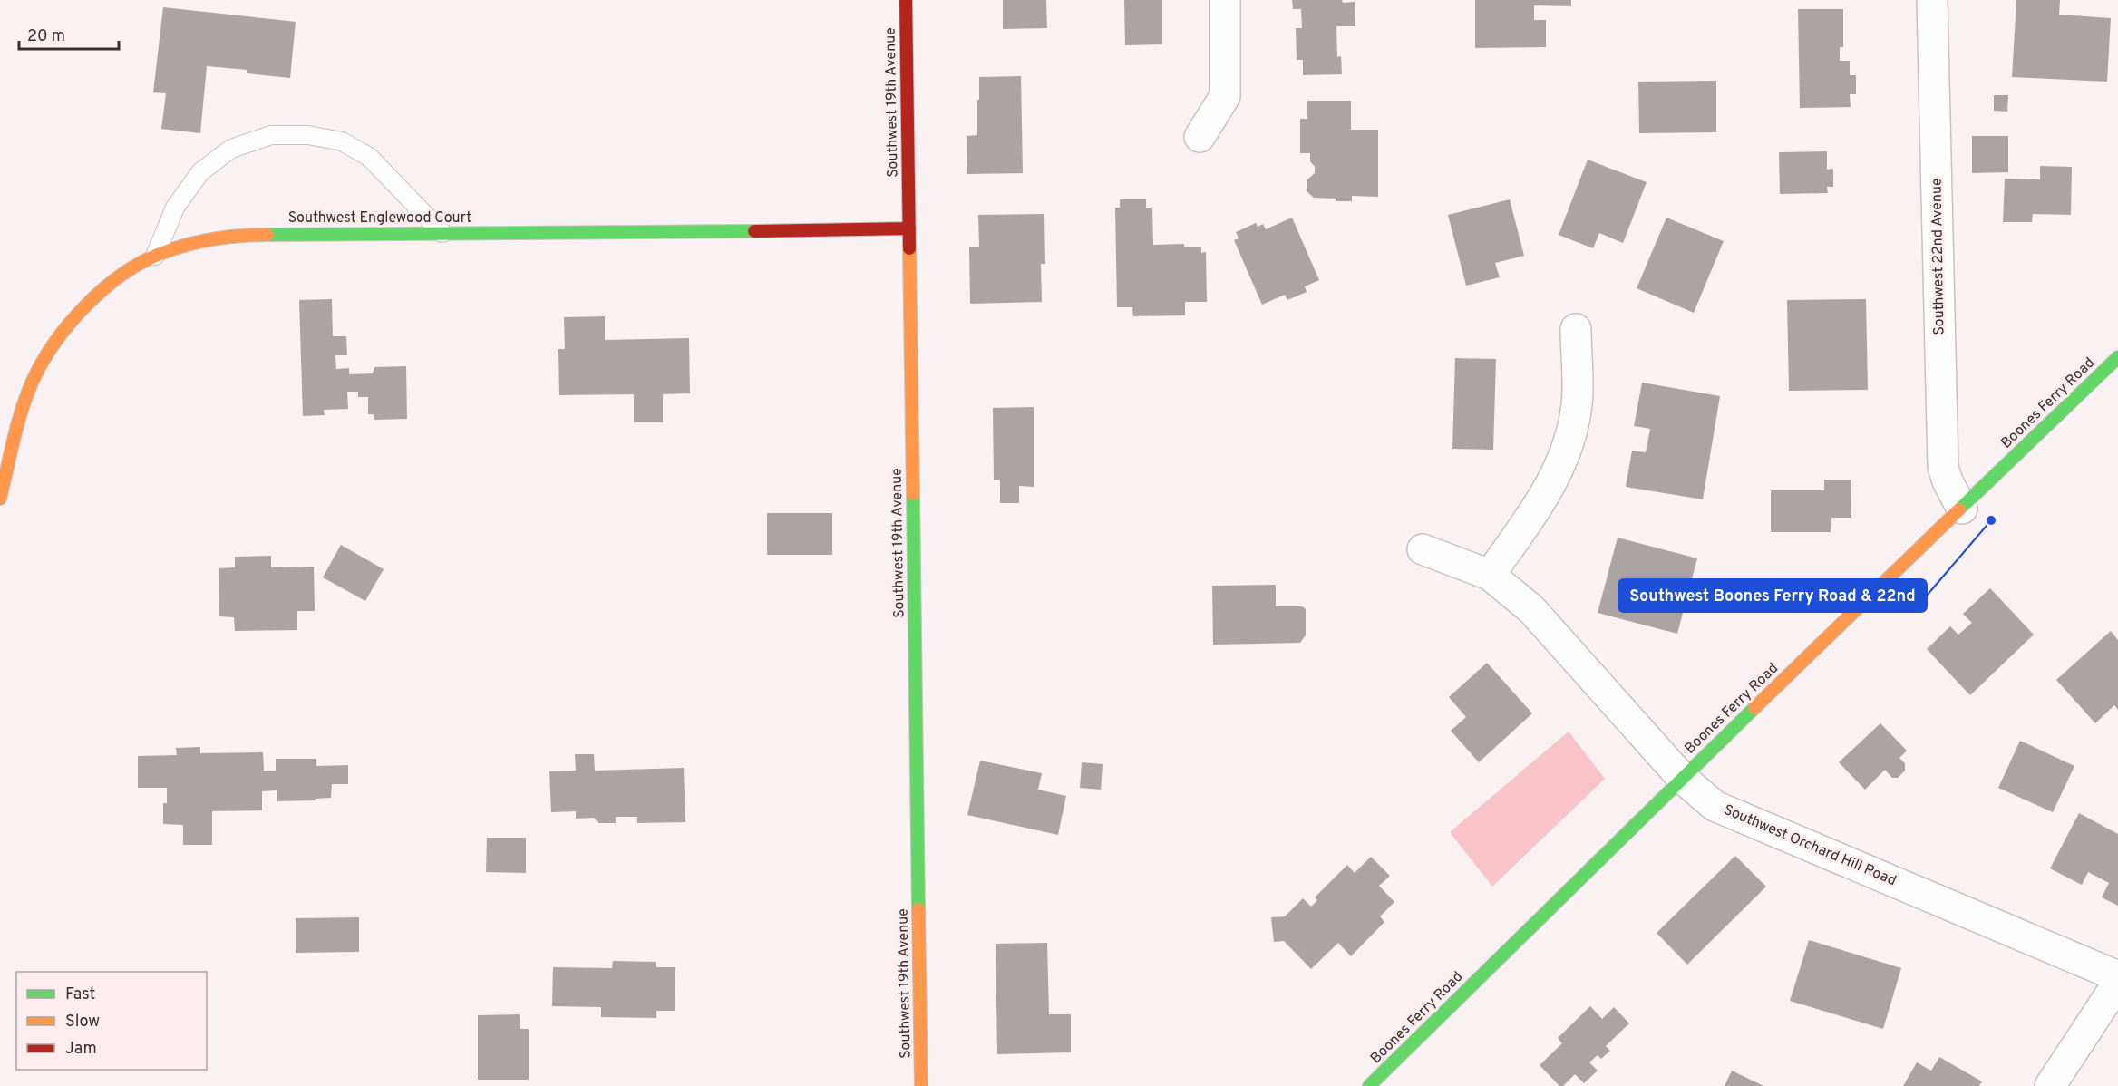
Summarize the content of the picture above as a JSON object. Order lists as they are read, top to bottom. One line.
{"streets":{"street":["Southwest 19th Avenue","Southwest Englewood Court","Southwest 22nd Avenue","Boones Ferry Road","Southwest Orchard Hill Road"]},"crossings":[["Southwest 19th Avenue","Southwest Englewood Court"],["Southwest 22nd Avenue","Boones Ferry Road"],["Boones Ferry Road","Southwest Orchard Hill Road"]],"places":["Southwest Boones Ferry Road & 22nd"],"legend":["Fast","Slow","Jam"],"scale_bar":"20 m"}
